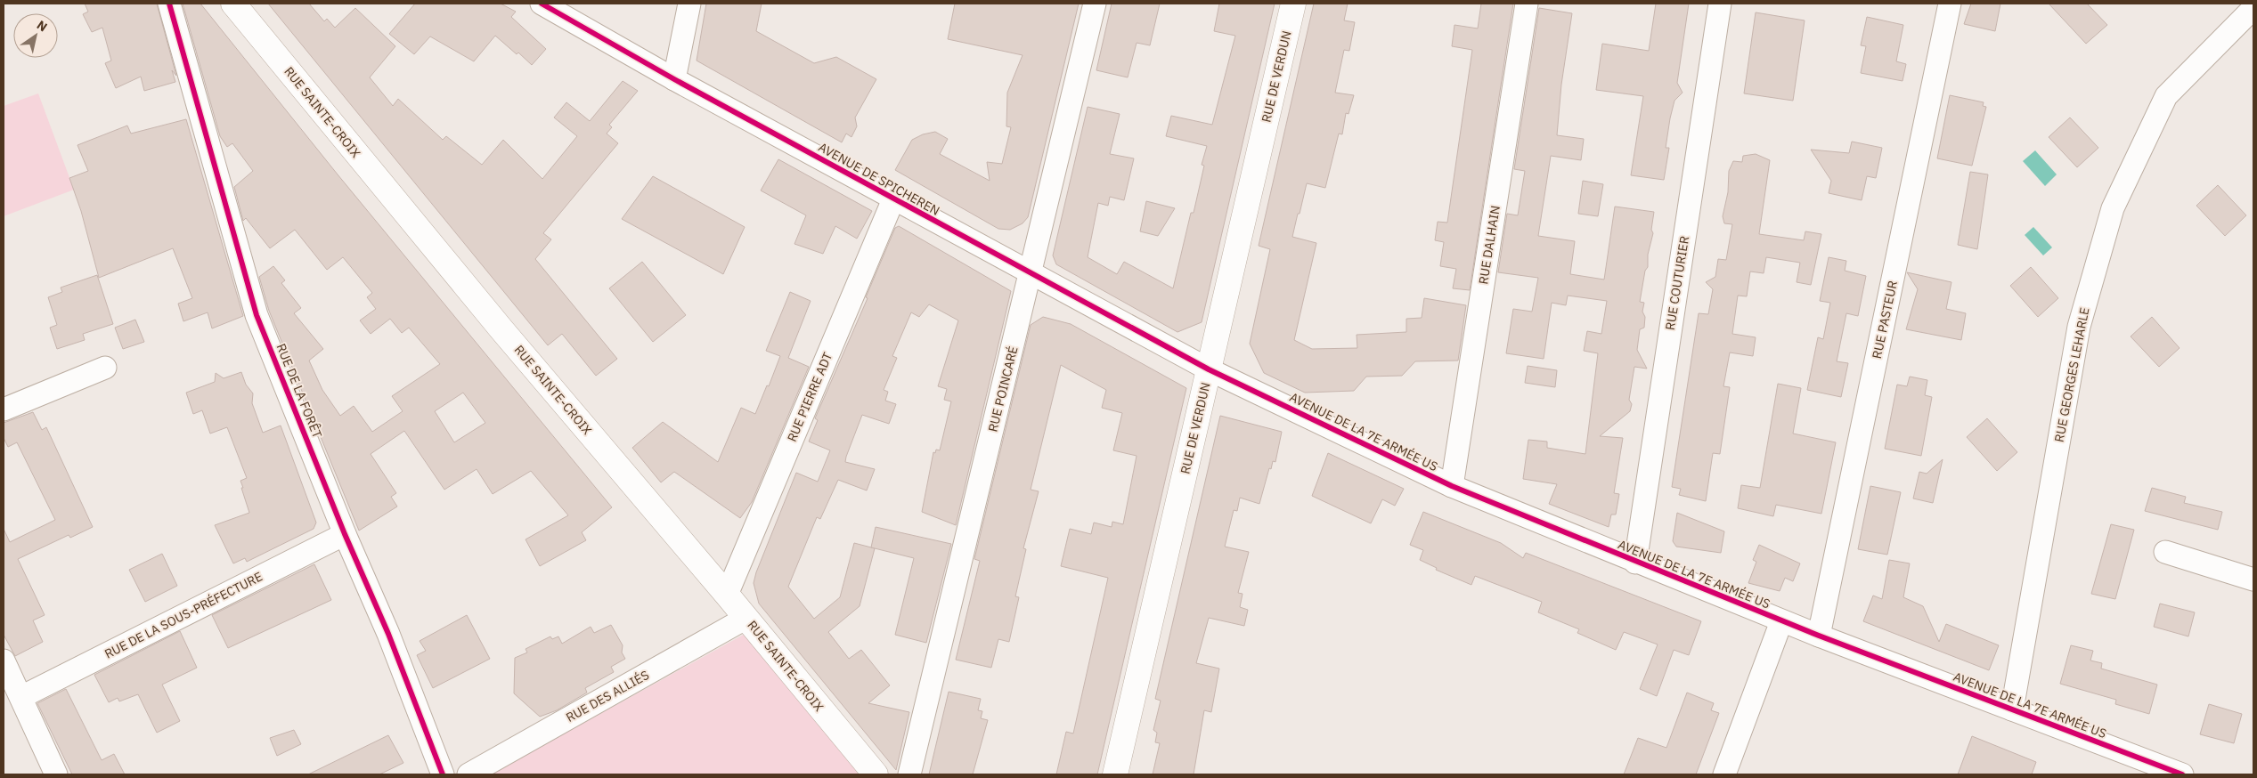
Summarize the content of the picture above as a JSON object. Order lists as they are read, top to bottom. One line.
{"streets":{"main road":["RUE DE VERDUN","RUE SAINTE-CROIX"],"street":["AVENUE DE SPICHEREN","RUE DALHAIN","RUE COUTURIER","RUE PASTEUR","RUE GEORGES LEHARLE","RUE POINCARÉ","RUE DE LA FORÊT","RUE PIERRE ADT","AVENUE DE LA 7E ARMÉE US","RUE DE LA SOUS-PRÉFECTURE","RUE DES ALLIÉS"]},"crossings":[["RUE DE VERDUN","AVENUE DE SPICHEREN"],["RUE DE VERDUN","AVENUE DE LA 7E ARMÉE US"],["RUE SAINTE-CROIX","RUE PIERRE ADT"],["RUE SAINTE-CROIX","RUE DES ALLIÉS"],["AVENUE DE SPICHEREN","RUE POINCARÉ"],["AVENUE DE SPICHEREN","RUE PIERRE ADT"],["AVENUE DE SPICHEREN","AVENUE DE LA 7E ARMÉE US"],["RUE DALHAIN","AVENUE DE LA 7E ARMÉE US"],["RUE COUTURIER","AVENUE DE LA 7E ARMÉE US"],["RUE PASTEUR","AVENUE DE LA 7E ARMÉE US"],["RUE GEORGES LEHARLE","AVENUE DE LA 7E ARMÉE US"],["RUE DE LA FORÊT","RUE DE LA SOUS-PRÉFECTURE"]],"north":"top right"}
